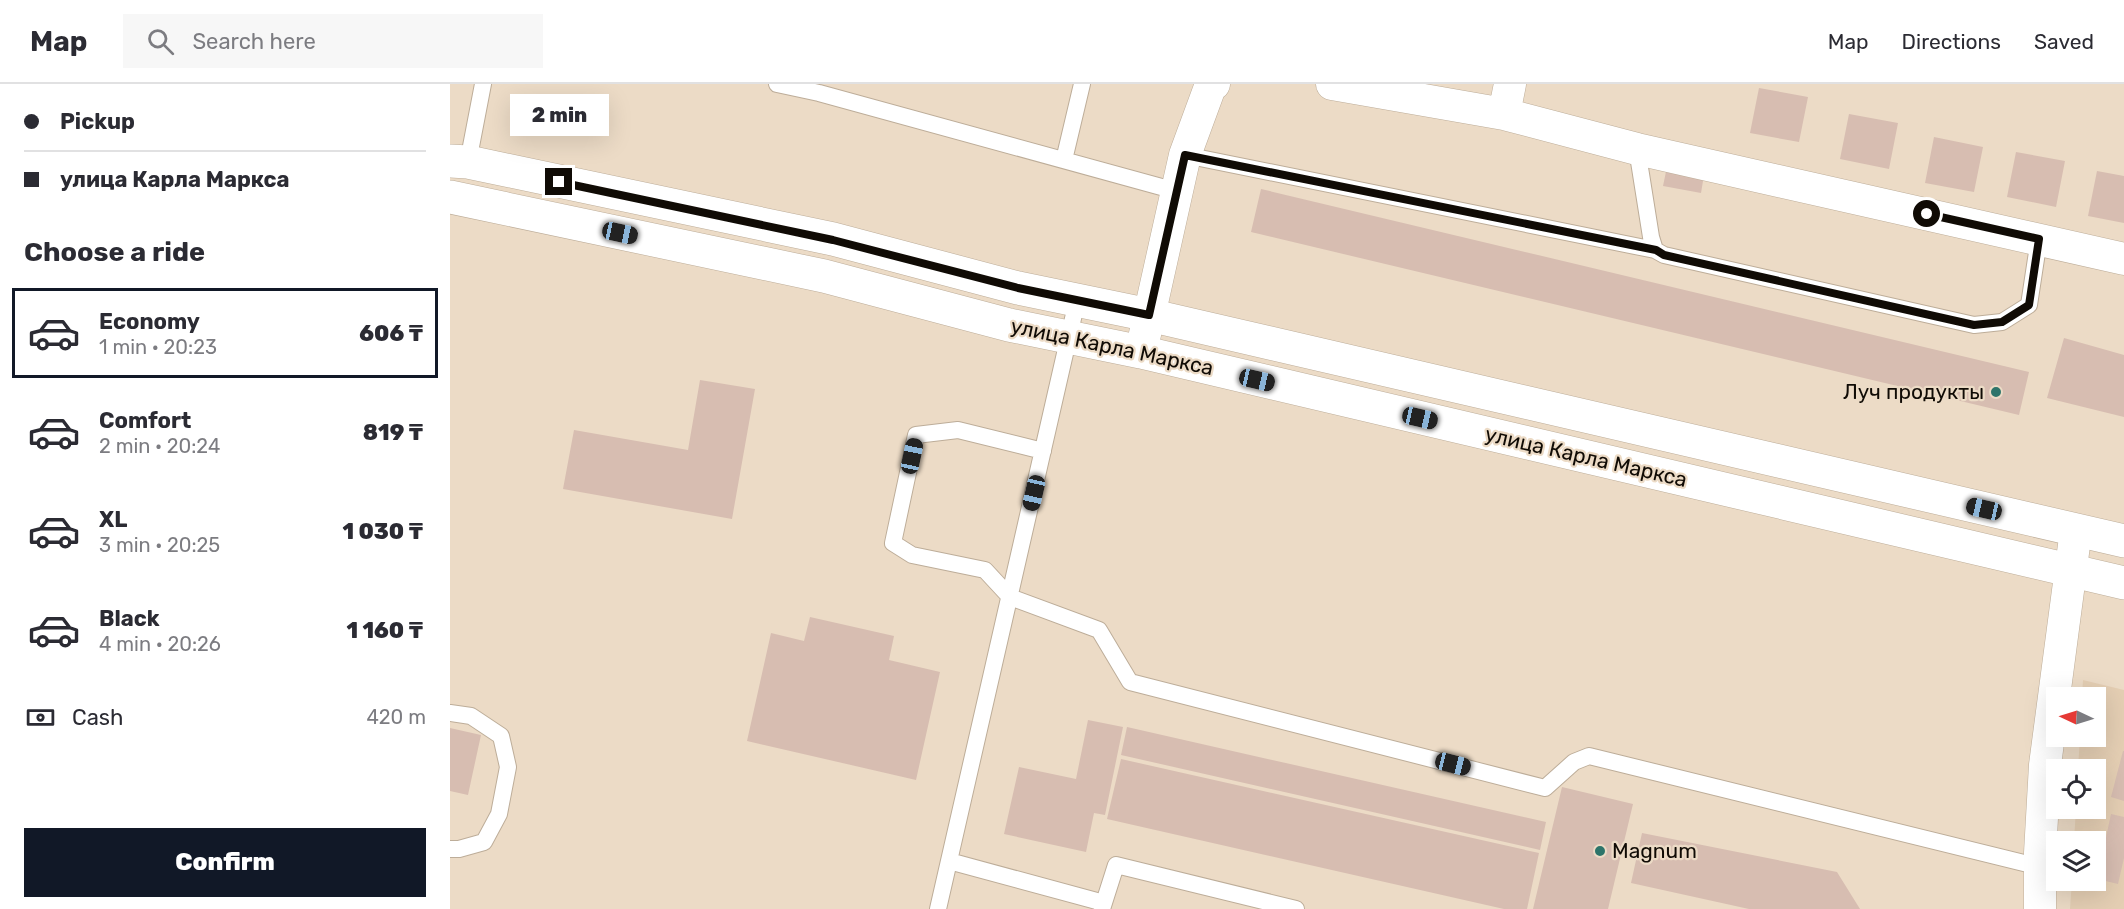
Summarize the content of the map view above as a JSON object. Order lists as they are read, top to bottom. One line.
{"streets":{"main road":["улица Карла Маркса"]},"places":["Луч продукты","Magnum"],"north":"left","page":{"header":"Map","search":"Search here","nav":["Map","Directions","Saved"],"banner":["Pickup","улица Карла Маркса"],"bubble":"2 min","heading":"Choose a ride","list":[{"name":"Economy","note":"1 min · 20:23","value":"606 ₸"},{"name":"Comfort","note":"2 min · 20:24","value":"819 ₸"},{"name":"XL","note":"3 min · 20:25","value":"1 030 ₸"},{"name":"Black","note":"4 min · 20:26","value":"1 160 ₸"}],"pay":["Cash","420 m"],"buttons":"Confirm"}}
